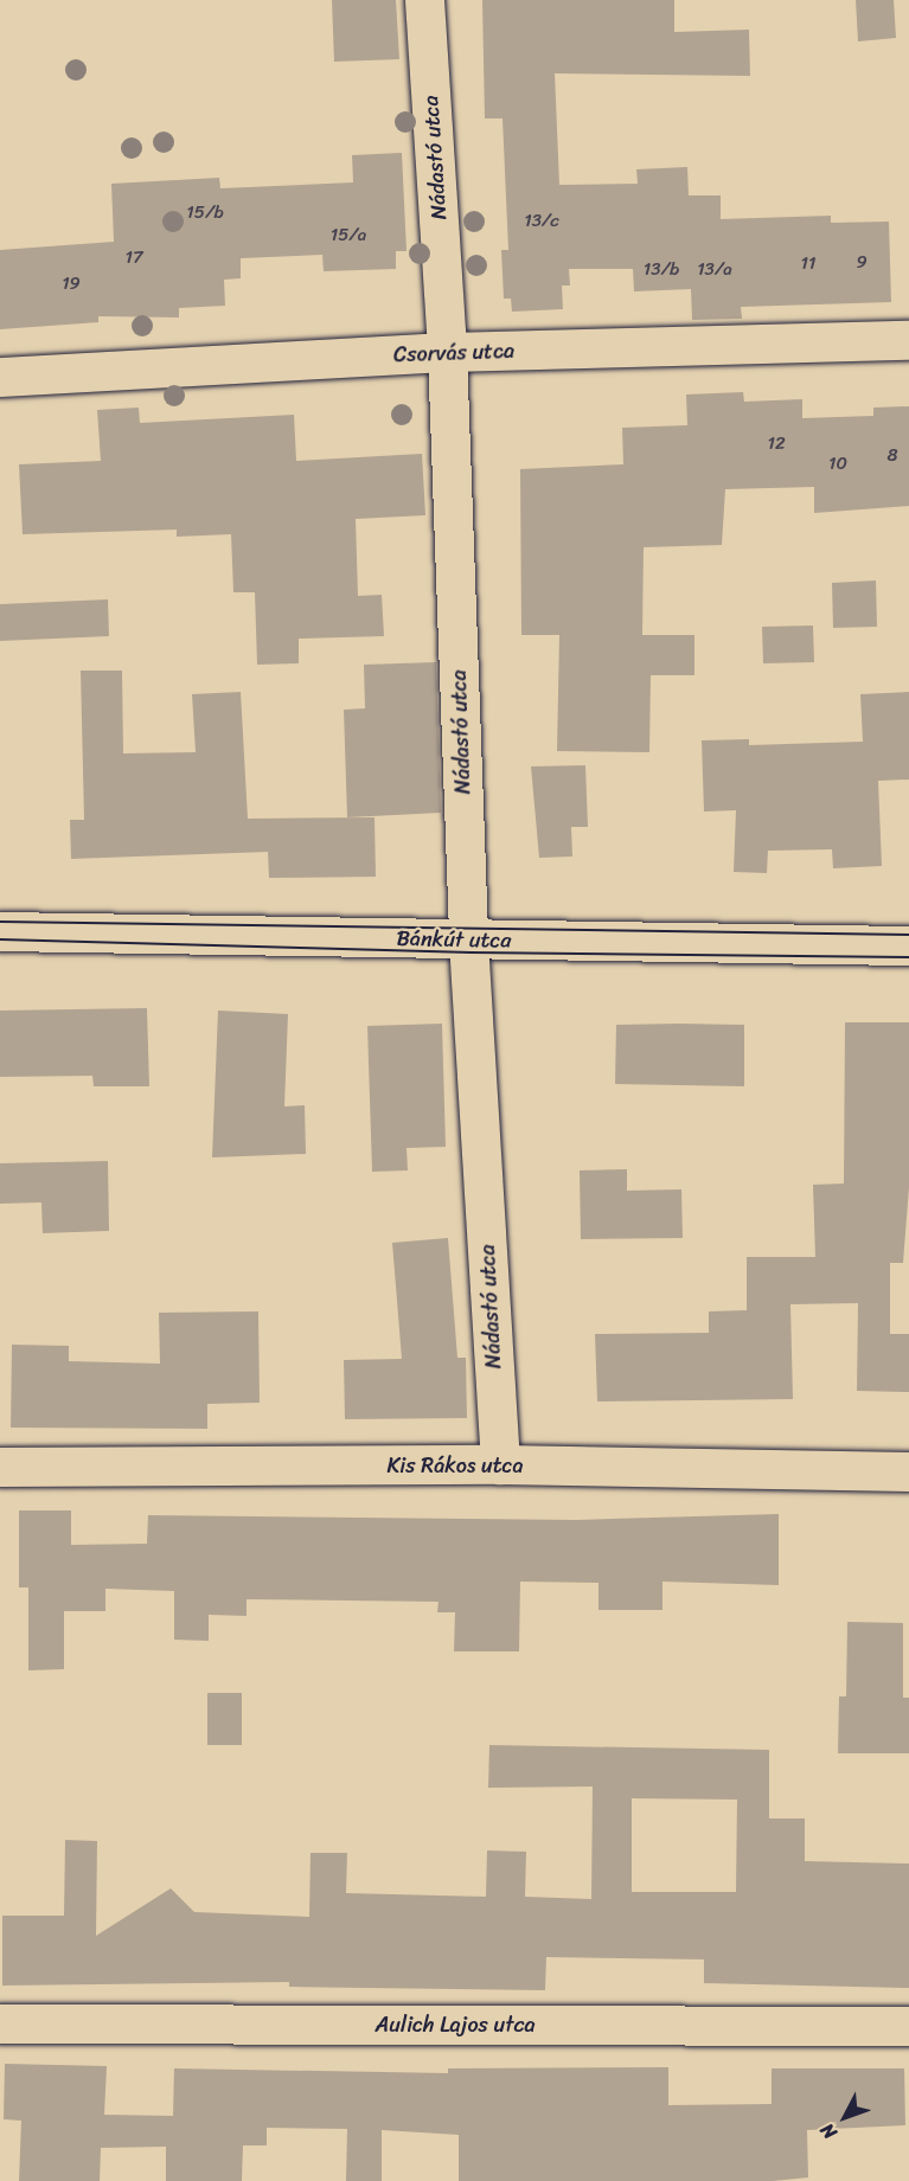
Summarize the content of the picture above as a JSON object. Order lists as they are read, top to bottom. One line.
{"streets":{"street":["Nádastó utca","Csorvás utca","Bánkút utca","Kis Rákos utca","Aulich Lajos utca"]},"crossings":[["Nádastó utca","Csorvás utca"],["Nádastó utca","Bánkút utca"],["Nádastó utca","Kis Rákos utca"]],"house_numbers":["15/b","13/c","15/a","17","9","11","13/b","13/a","19","12","8","10"],"north":"bottom left"}
